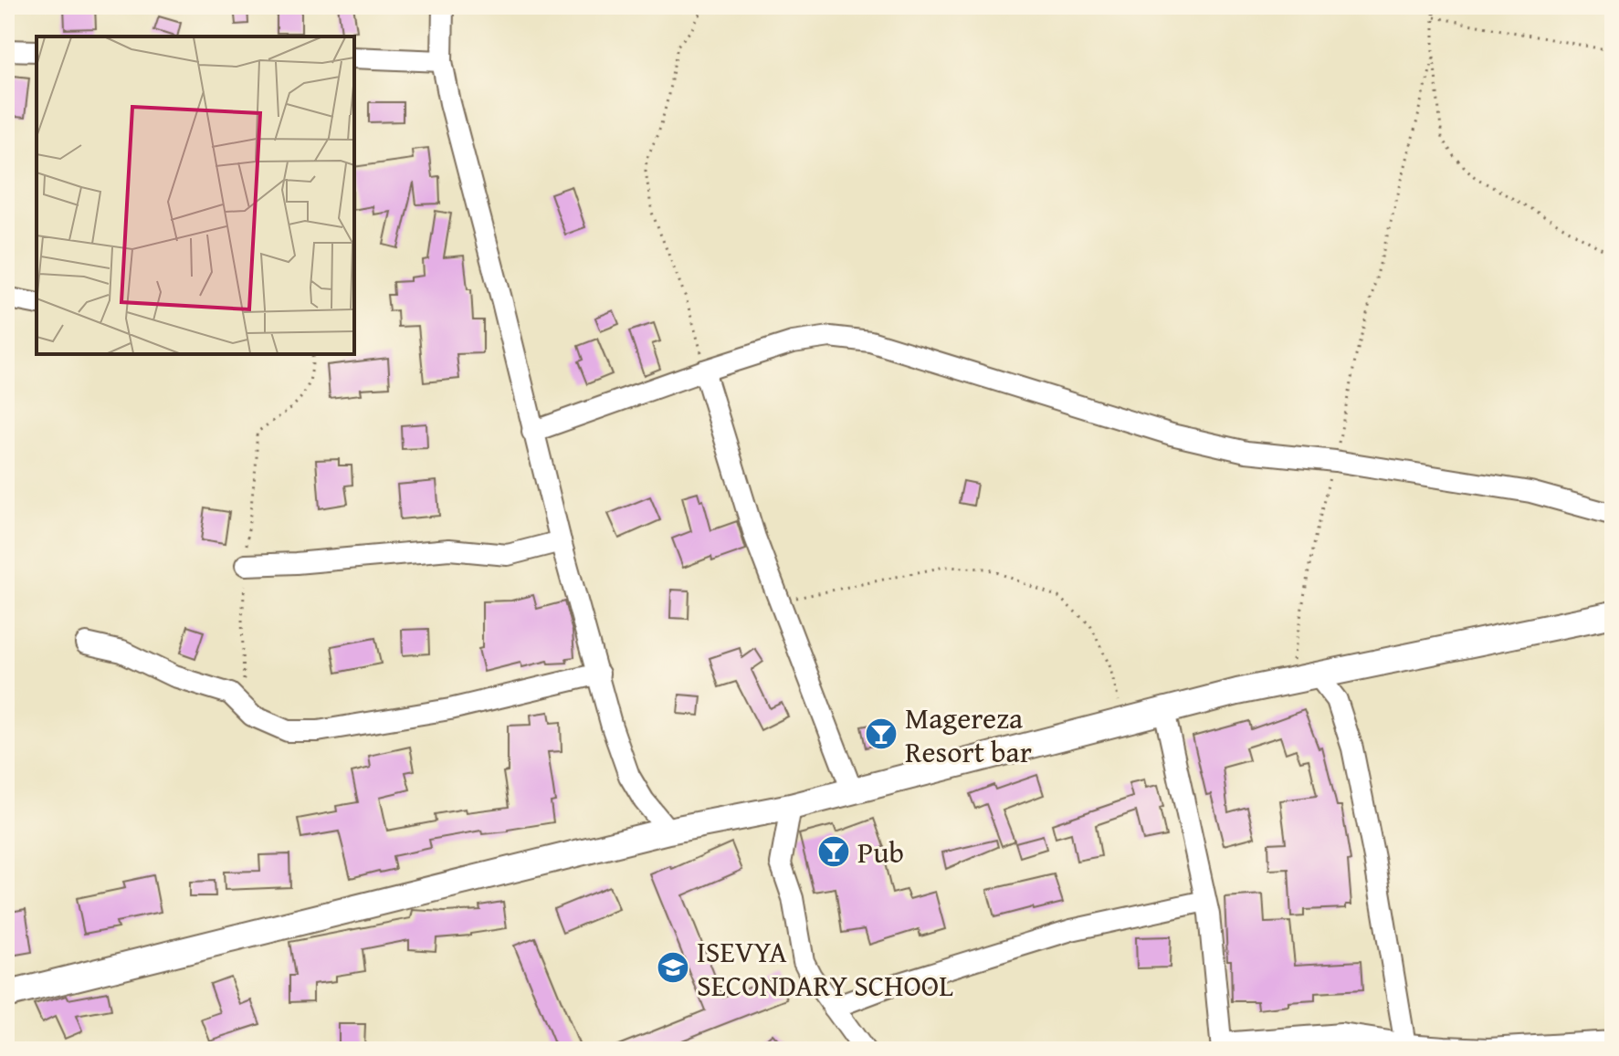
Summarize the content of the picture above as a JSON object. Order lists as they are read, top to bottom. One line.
{"places":{"bar":["Magereza Resort bar","Pub"],"school or university":["ISEVYA SECONDARY SCHOOL"]}}
